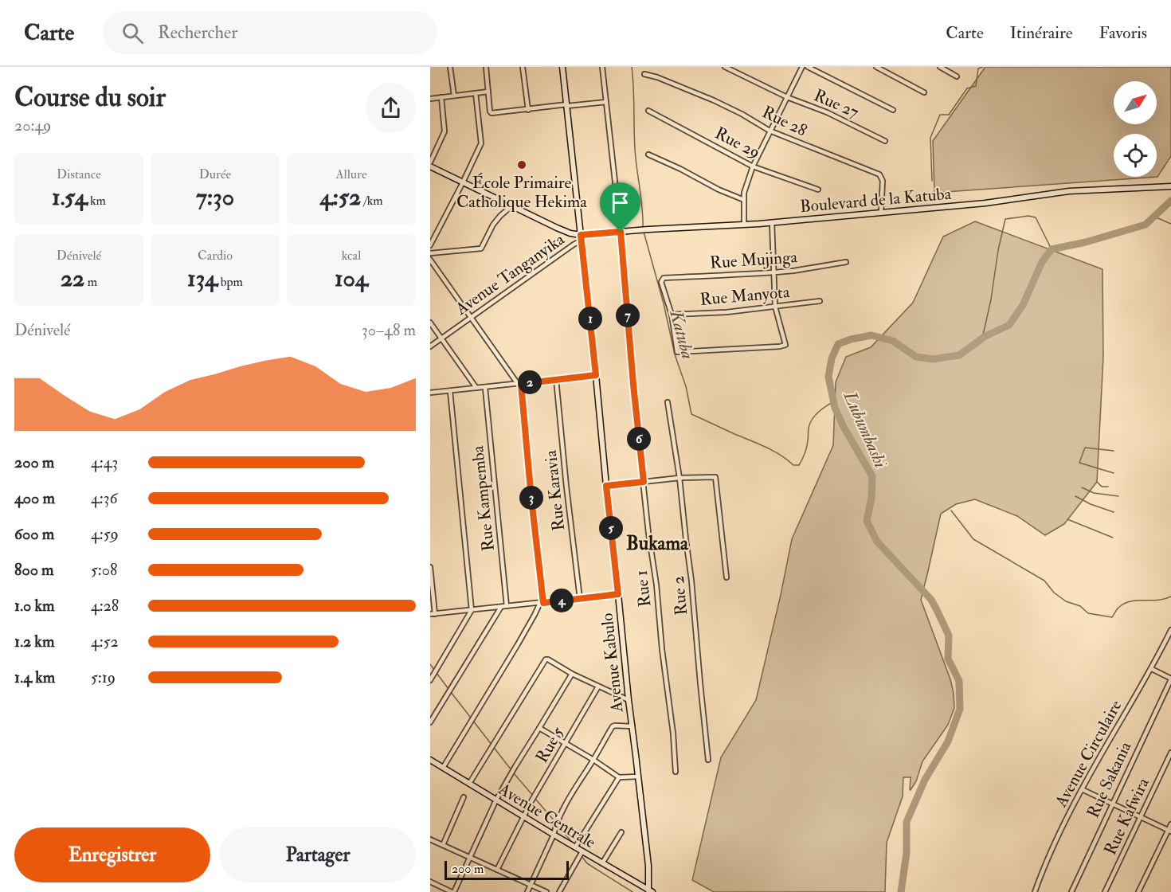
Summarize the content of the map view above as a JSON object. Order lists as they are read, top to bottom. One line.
{"streets":{"street":["Rue 27","Rue 28","Rue 29","Boulevard de la Katuba","Rue Mujinga","Avenue Tanganyika","Rue Manyota","Rue Karavia","Rue Kampemba","Rue 1","Rue 2","Avenue Kabulo","Rue 5","Avenue Circulaire","Rue Sakania","Avenue Centrale","Rue Kafwira"]},"crossings":[["Rue 28","Boulevard de la Katuba"],["Boulevard de la Katuba","Avenue Tanganyika"],["Boulevard de la Katuba","Rue 1"],["Boulevard de la Katuba","Avenue Kabulo"],["Rue Mujinga","Rue Manyota"],["Avenue Tanganyika","Avenue Kabulo"],["Avenue Kabulo","Avenue Centrale"],["Rue 5","Avenue Centrale"]],"districts":["Bukama"],"water":["Katuba","Lubumbashi"],"places":["École Primaire Catholique Hekima"],"scale_bar":"200 m","north":"top right","page":{"header":"Carte","search":"Rechercher","nav":["Carte","Itinéraire","Favoris"],"heading":["Course du soir","20:49"],"stats":[["Distance","1.54 km"],["Durée","7:30"],["Allure","4:52 /km"],["Dénivelé","22 m"],["Cardio","134 bpm"],["kcal","104"]],"pins":["7","1","2","6","3","5","4"],"chart":["Dénivelé","30–48 m"],"list":[{"name":"200 m","note":"4:43"},{"name":"400 m","note":"4:36"},{"name":"600 m","note":"4:59"},{"name":"800 m","note":"5:08"},{"name":"1.0 km","note":"4:28"},{"name":"1.2 km","note":"4:52"},{"name":"1.4 km","note":"5:19"}],"buttons":["Enregistrer","Partager"],"scale":"200 m"}}
